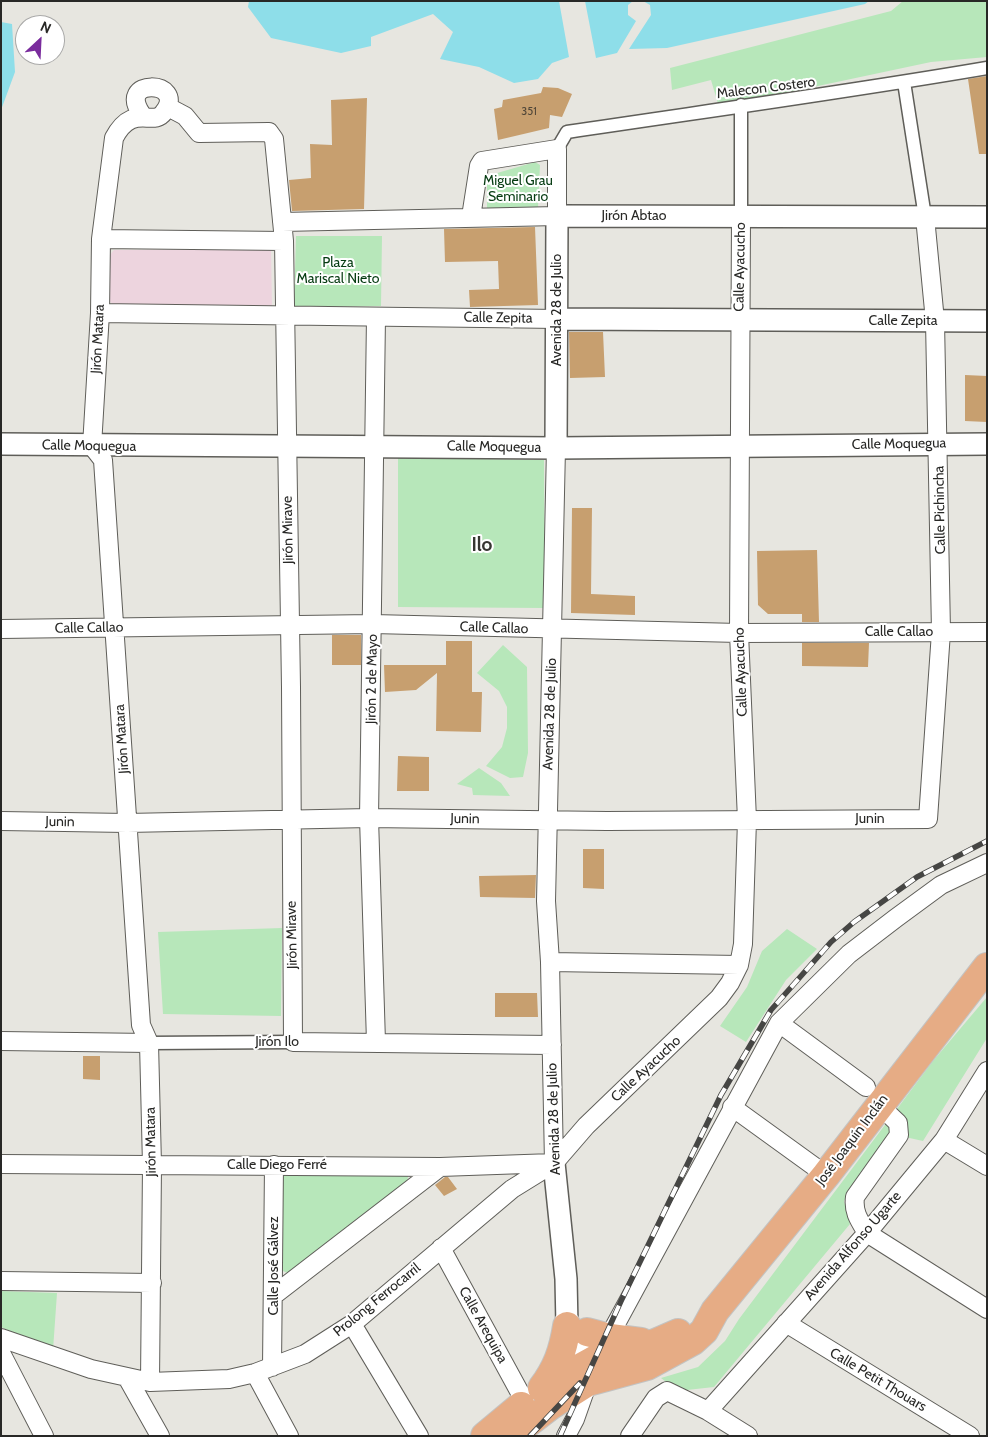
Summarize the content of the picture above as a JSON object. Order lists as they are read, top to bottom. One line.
{"streets":{"main road":["José Joaquín Inclán"],"street":["Malecon Costero","Jirón Abtao","Calle Ayacucho","Avenida 28 de Julio","Calle Zepita","Jirón Matara","Calle Moquegua","Calle Pichincha","Jirón Mirave","Calle Callao","Jirón 2 de Mayo","Junin","Jirón Ilo","Calle Diego Ferré","Avenida Alfonso Ugarte","Calle José Gálvez","Prolong Ferrocarril","Calle Arequipa","Calle Petit Thouars"]},"crossings":[["Malecon Costero","Calle Ayacucho"],["Malecon Costero","Avenida 28 de Julio"],["Malecon Costero","Calle Pichincha"],["Jirón Abtao","Calle Ayacucho"],["Jirón Abtao","Avenida 28 de Julio"],["Jirón Abtao","Calle Pichincha"],["Jirón Abtao","Jirón Mirave"],["Calle Ayacucho","Avenida 28 de Julio"],["Calle Ayacucho","Calle Zepita"],["Calle Ayacucho","Calle Moquegua"],["Calle Ayacucho","Calle Callao"],["Calle Ayacucho","Junin"],["Calle Ayacucho","Calle Diego Ferré"],["Calle Ayacucho","Prolong Ferrocarril"],["Avenida 28 de Julio","Calle Zepita"],["Avenida 28 de Julio","Calle Moquegua"],["Avenida 28 de Julio","Calle Callao"],["Avenida 28 de Julio","Junin"],["Avenida 28 de Julio","Jirón Ilo"],["Avenida 28 de Julio","José Joaquín Inclán"],["Avenida 28 de Julio","Calle Diego Ferré"],["Avenida 28 de Julio","Prolong Ferrocarril"],["Calle Zepita","Jirón Matara"],["Calle Zepita","Calle Pichincha"],["Calle Zepita","Jirón Mirave"],["Calle Zepita","Jirón 2 de Mayo"],["Jirón Matara","Calle Moquegua"],["Jirón Matara","Jirón Mirave"],["Jirón Matara","Calle Callao"],["Jirón Matara","Junin"],["Jirón Matara","Jirón Ilo"],["Jirón Matara","Calle Diego Ferré"],["Jirón Matara","Prolong Ferrocarril"],["Calle Moquegua","Calle Pichincha"],["Calle Moquegua","Jirón Mirave"],["Calle Moquegua","Jirón 2 de Mayo"],["Calle Pichincha","Calle Callao"],["Calle Pichincha","Junin"],["Jirón Mirave","Calle Callao"],["Jirón Mirave","Junin"],["Jirón Mirave","Jirón Ilo"],["Calle Callao","Jirón 2 de Mayo"],["Jirón 2 de Mayo","Junin"],["Jirón 2 de Mayo","Jirón Ilo"],["Calle Diego Ferré","Calle José Gálvez"],["Calle Diego Ferré","Prolong Ferrocarril"],["Avenida Alfonso Ugarte","Calle Petit Thouars"],["Calle José Gálvez","Prolong Ferrocarril"],["Prolong Ferrocarril","Calle Arequipa"]],"districts":["Ilo"],"parks":["Miguel Grau Seminario","Plaza Mariscal Nieto"],"house_numbers":["351"],"north":"top right"}
